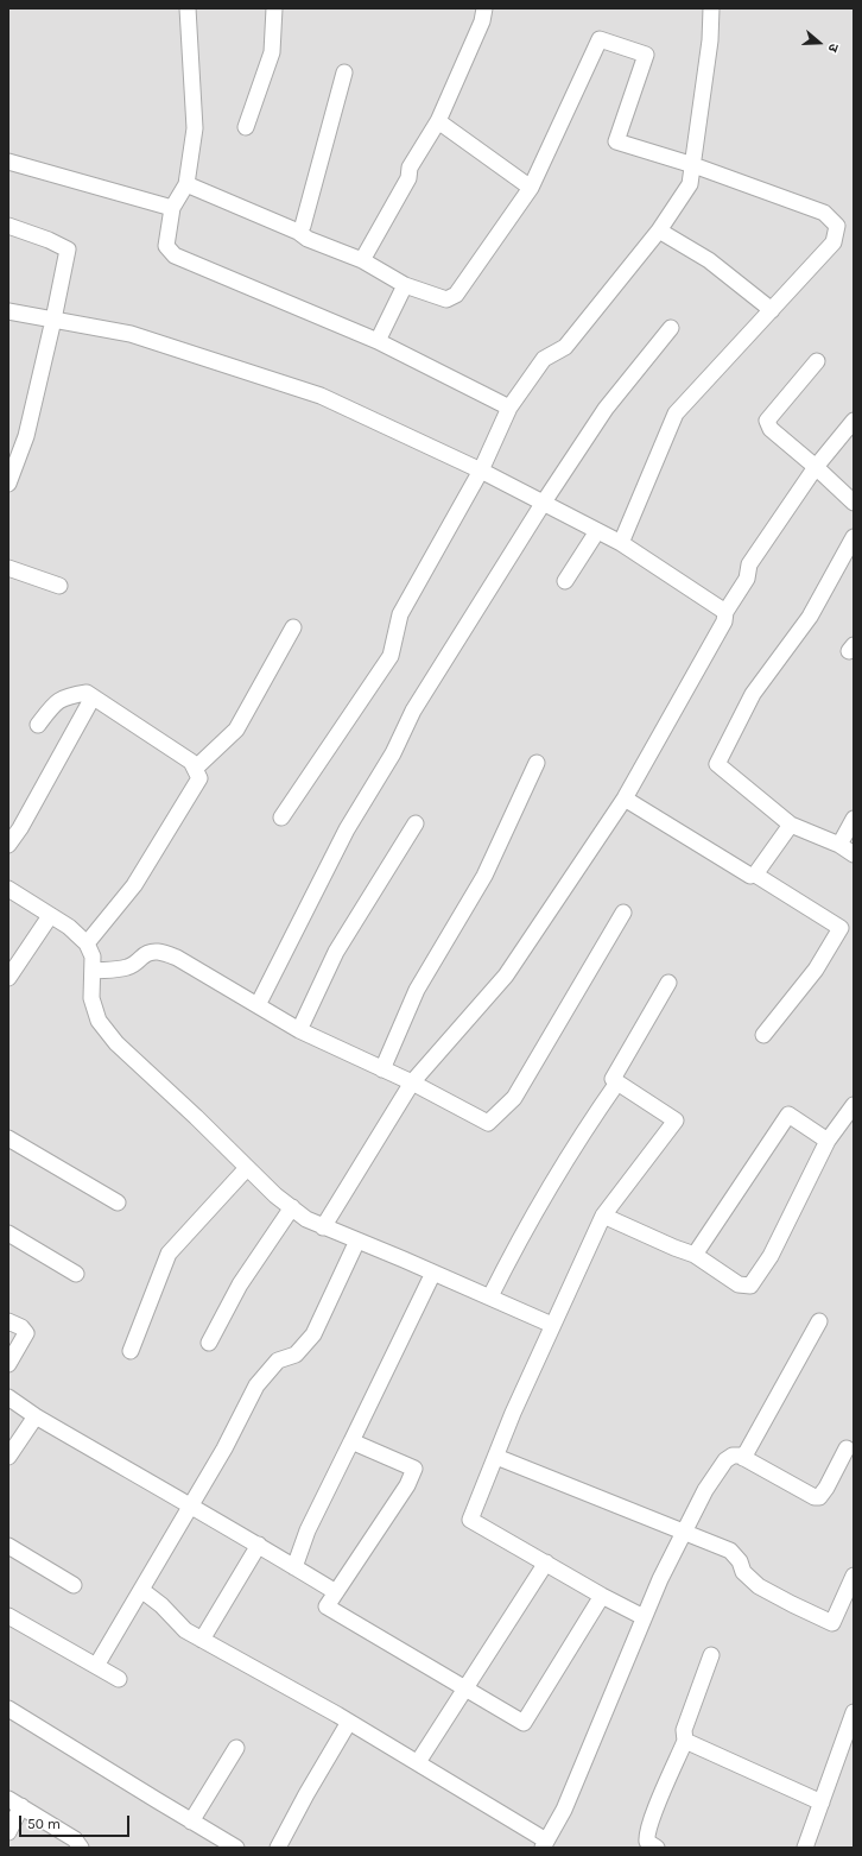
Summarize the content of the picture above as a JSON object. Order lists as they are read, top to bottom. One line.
{"scale_bar":"50 m","north":"right"}
